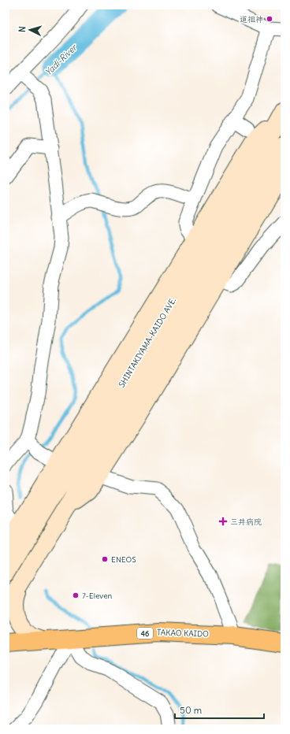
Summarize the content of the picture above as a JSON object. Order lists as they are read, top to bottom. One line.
{"streets":{"main road":["SHINTAKIYAMA-KAIDO AVE.","46","TAKAO KAIDO"]},"water":["Yadi-River"],"places":{"other":["道祖神","ENEOS","7-Eleven"],"health":["三井病院"]},"scale_bar":"50 m","north":"left"}
